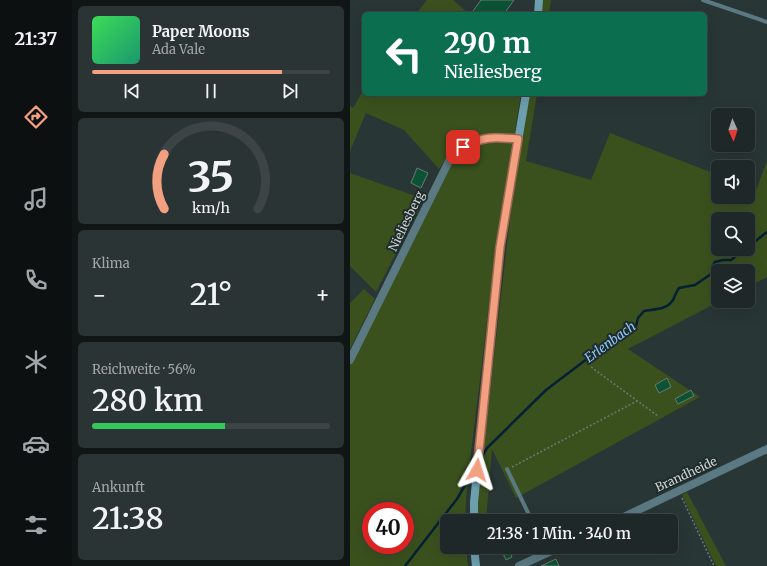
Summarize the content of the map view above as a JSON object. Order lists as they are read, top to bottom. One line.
{"streets":{"street":["Nieliesberg","Brandheide"]},"water":["Erlenbach"],"north":"bottom","page":{"tabs":"21:37","turn":["290 m","Nieliesberg"],"song":["Paper Moons","Ada Vale"],"tile":["Klima",["Reichweite · 56%","280 km"],["Ankunft","21:38"]],"heat":["−","21°","+"],"limit":"40","trip":"21:38 · 1 Min. · 340 m","gauge":["35","km/h"]}}
